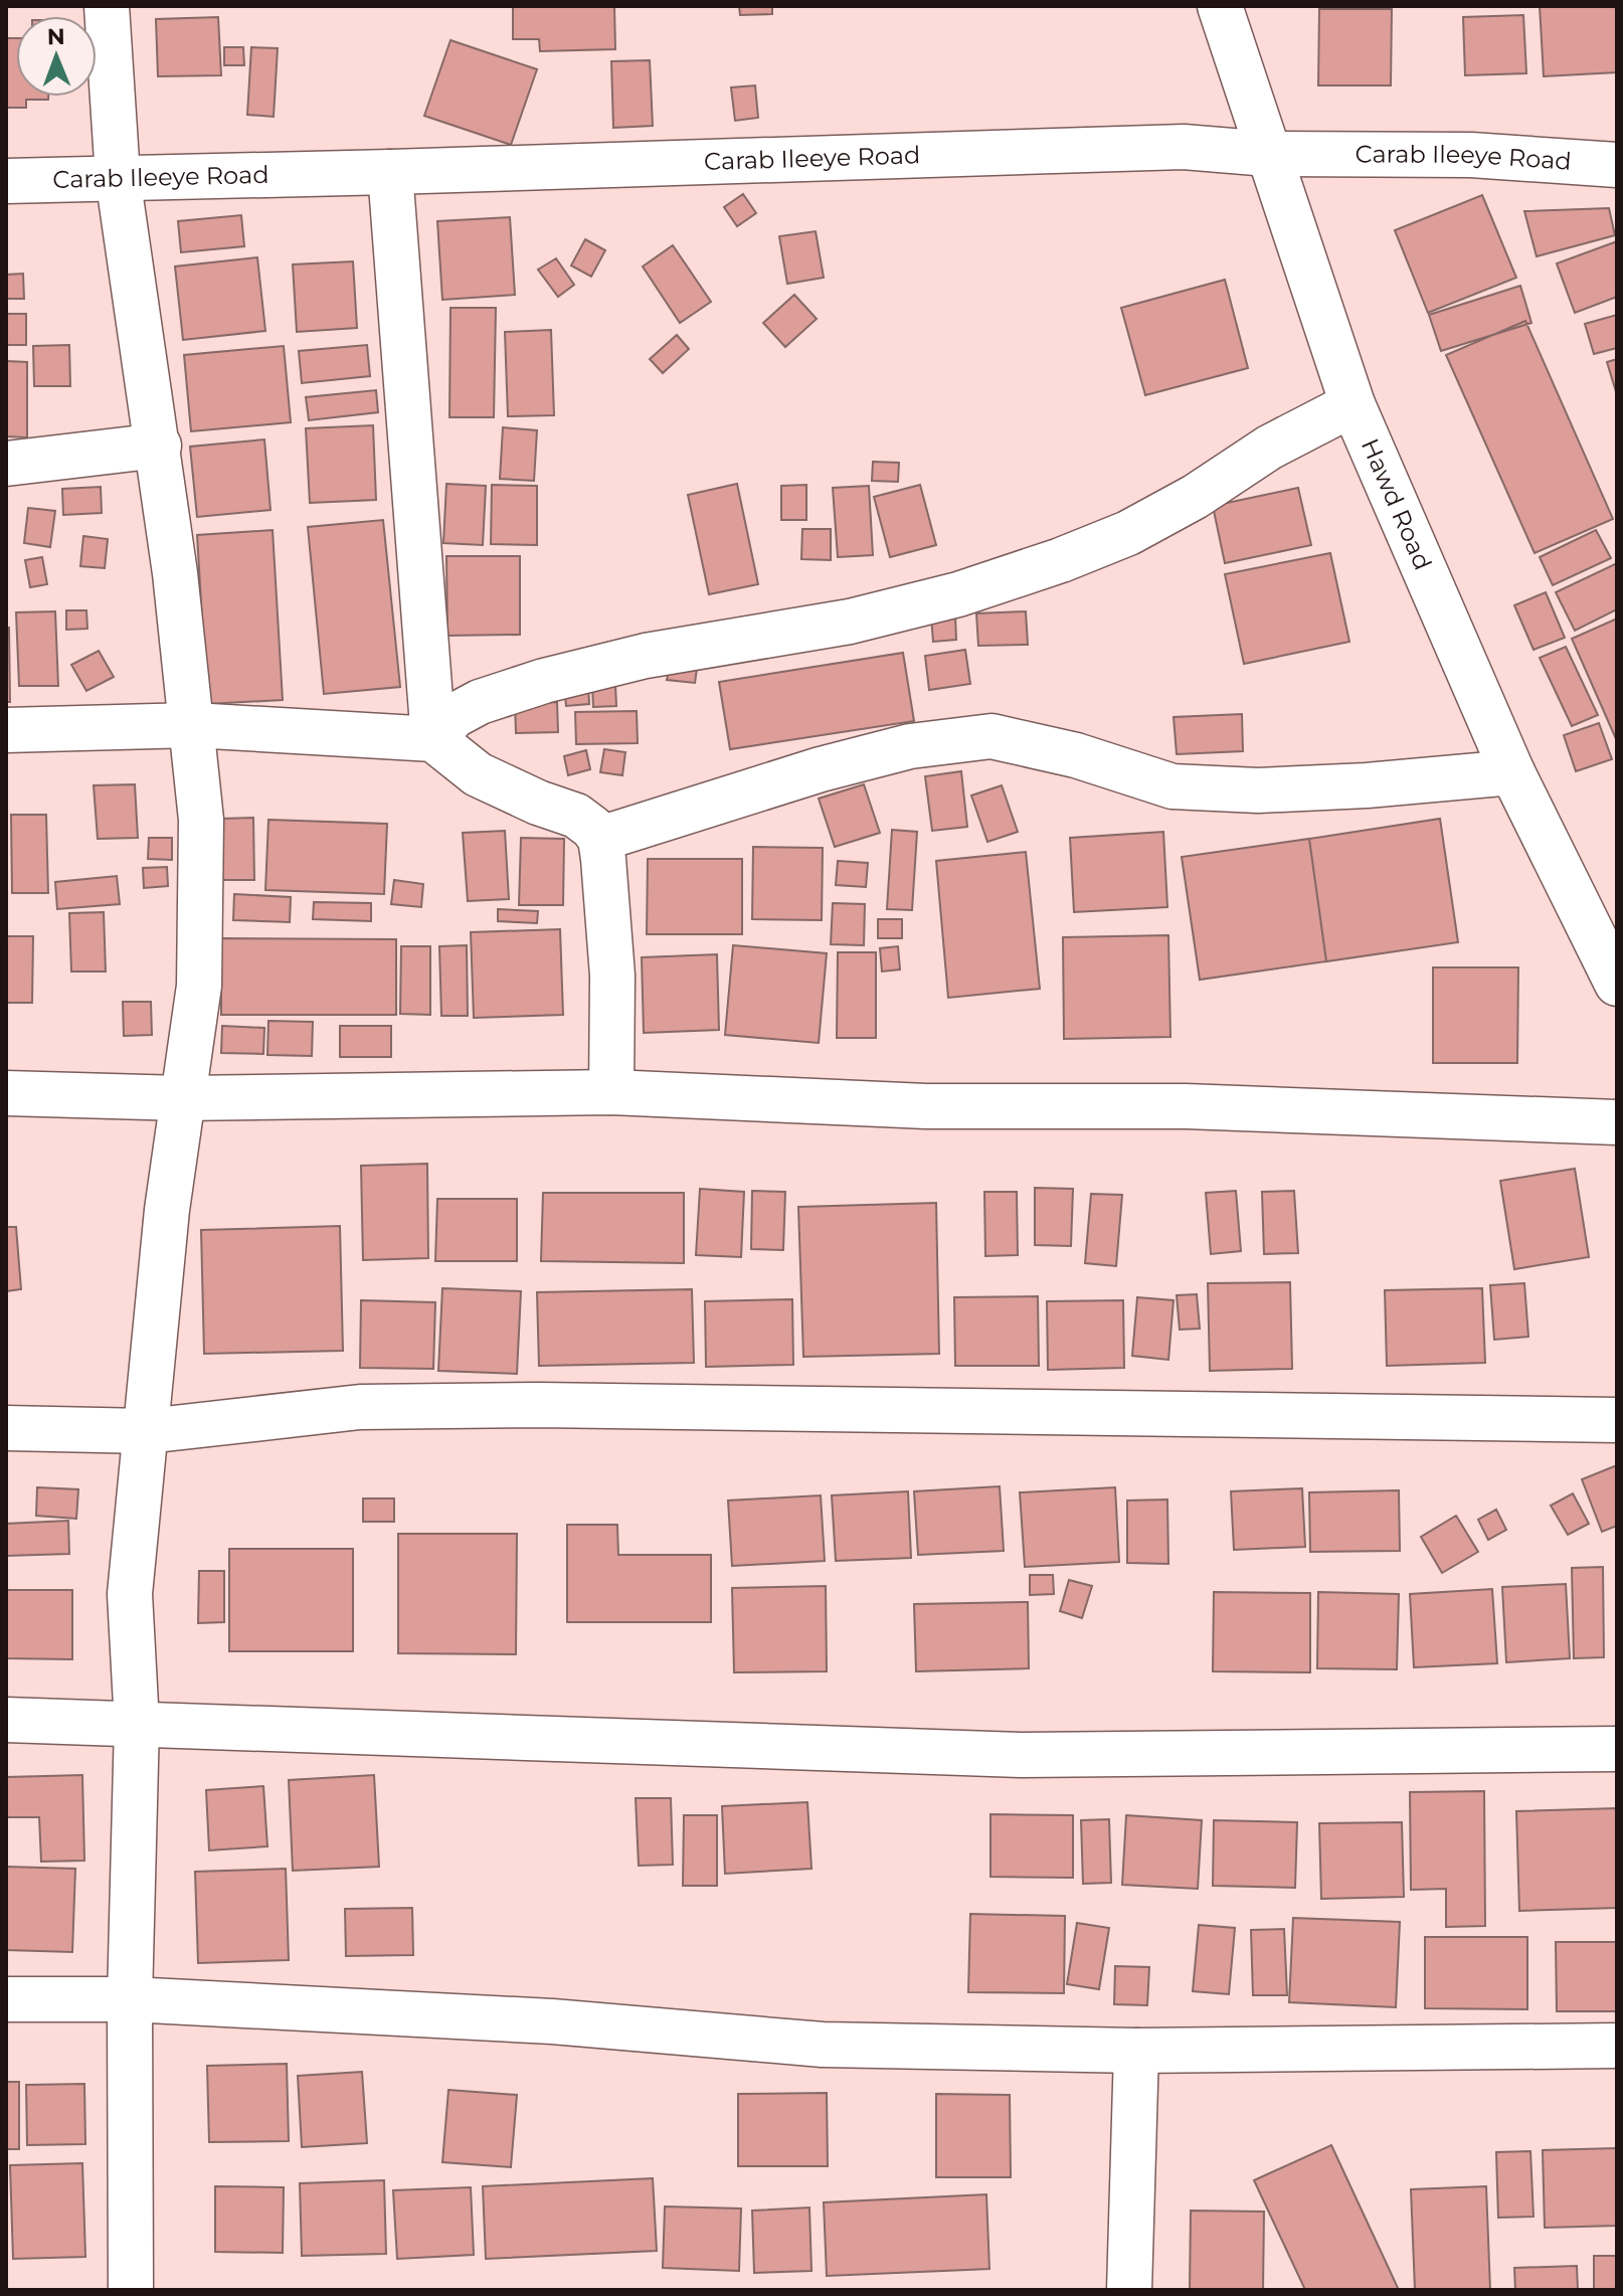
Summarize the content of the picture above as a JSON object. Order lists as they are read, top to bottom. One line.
{"streets":{"street":["Carab Ileeye Road","Hawd Road"]},"crossings":[["Carab Ileeye Road","Hawd Road"]],"north":"top"}
